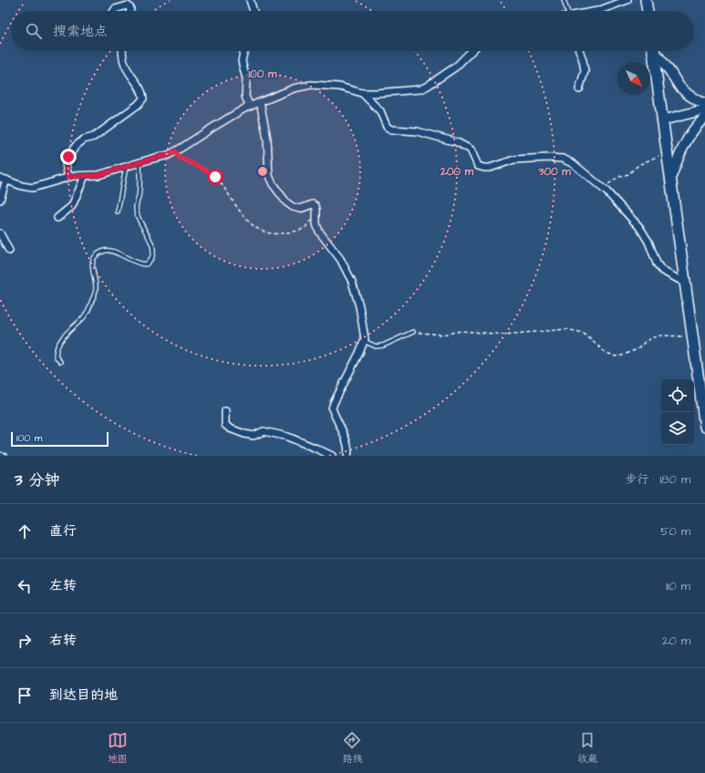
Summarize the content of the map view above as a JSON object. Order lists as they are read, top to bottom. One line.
{"scale_bar":"100 m","north":"bottom right","page":{"search":"搜索地点","scale":"100 m","heading":["3 分钟","步行 · 180 m"],"list":[["直行","50 m"],["左转","110 m"],["右转","20 m"],"到达目的地"],"nav":["地图","路线","收藏"]},"rings":["100 m","200 m","300 m"]}
